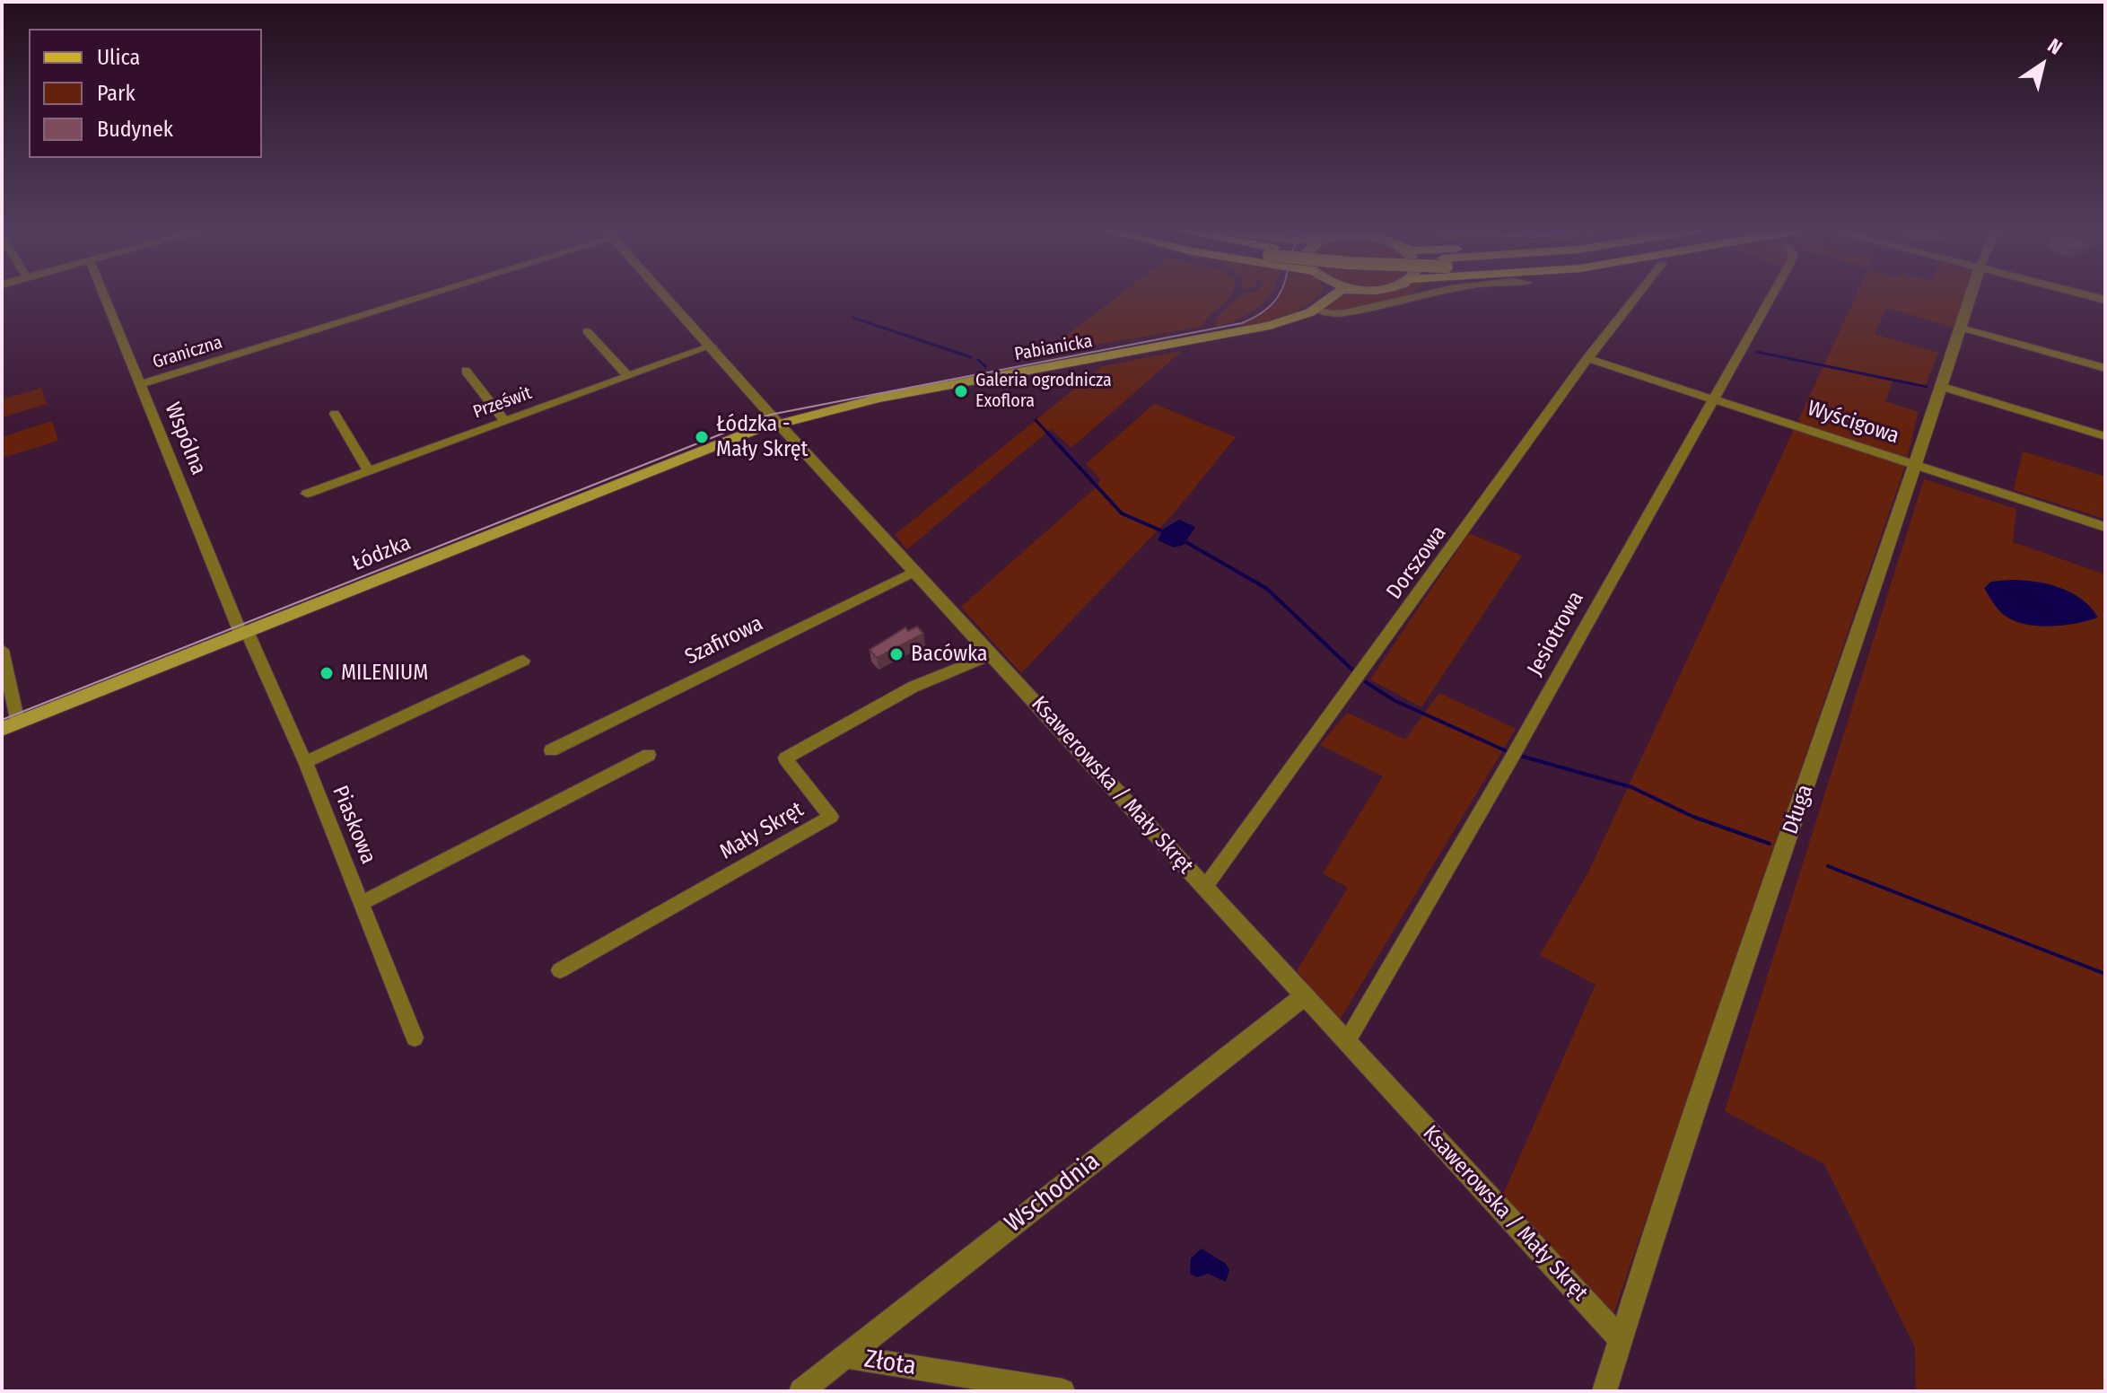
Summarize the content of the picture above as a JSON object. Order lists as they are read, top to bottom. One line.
{"streets":{"main road":["Pabianicka","Łódzka"],"street":["Graniczna","Prześwit","Wyścigowa","Wspólna","Dorszowa","Jesiotrowa","Szafirowa","Ksawerowska / Mały Skręt","Długa","Piaskowa","Mały Skręt","Wschodnia","Złota"]},"crossings":[["Pabianicka","Łódzka"],["Pabianicka","Ksawerowska / Mały Skręt"],["Graniczna","Wspólna"],["Prześwit","Ksawerowska / Mały Skręt"],["Wyścigowa","Dorszowa"],["Wyścigowa","Jesiotrowa"],["Wyścigowa","Długa"],["Wspólna","Łódzka"],["Wspólna","Piaskowa"],["Łódzka","Ksawerowska / Mały Skręt"],["Łódzka","Piaskowa"],["Dorszowa","Ksawerowska / Mały Skręt"],["Jesiotrowa","Ksawerowska / Mały Skręt"],["Szafirowa","Ksawerowska / Mały Skręt"],["Ksawerowska / Mały Skręt","Długa"],["Ksawerowska / Mały Skręt","Mały Skręt"],["Ksawerowska / Mały Skręt","Wschodnia"],["Wschodnia","Złota"]],"places":["Galeria ogrodnicza Exoflora","Łódzka - Mały Skręt","Bacówka","MILENIUM"],"legend":["Ulica","Park","Budynek"],"north":"top right"}
